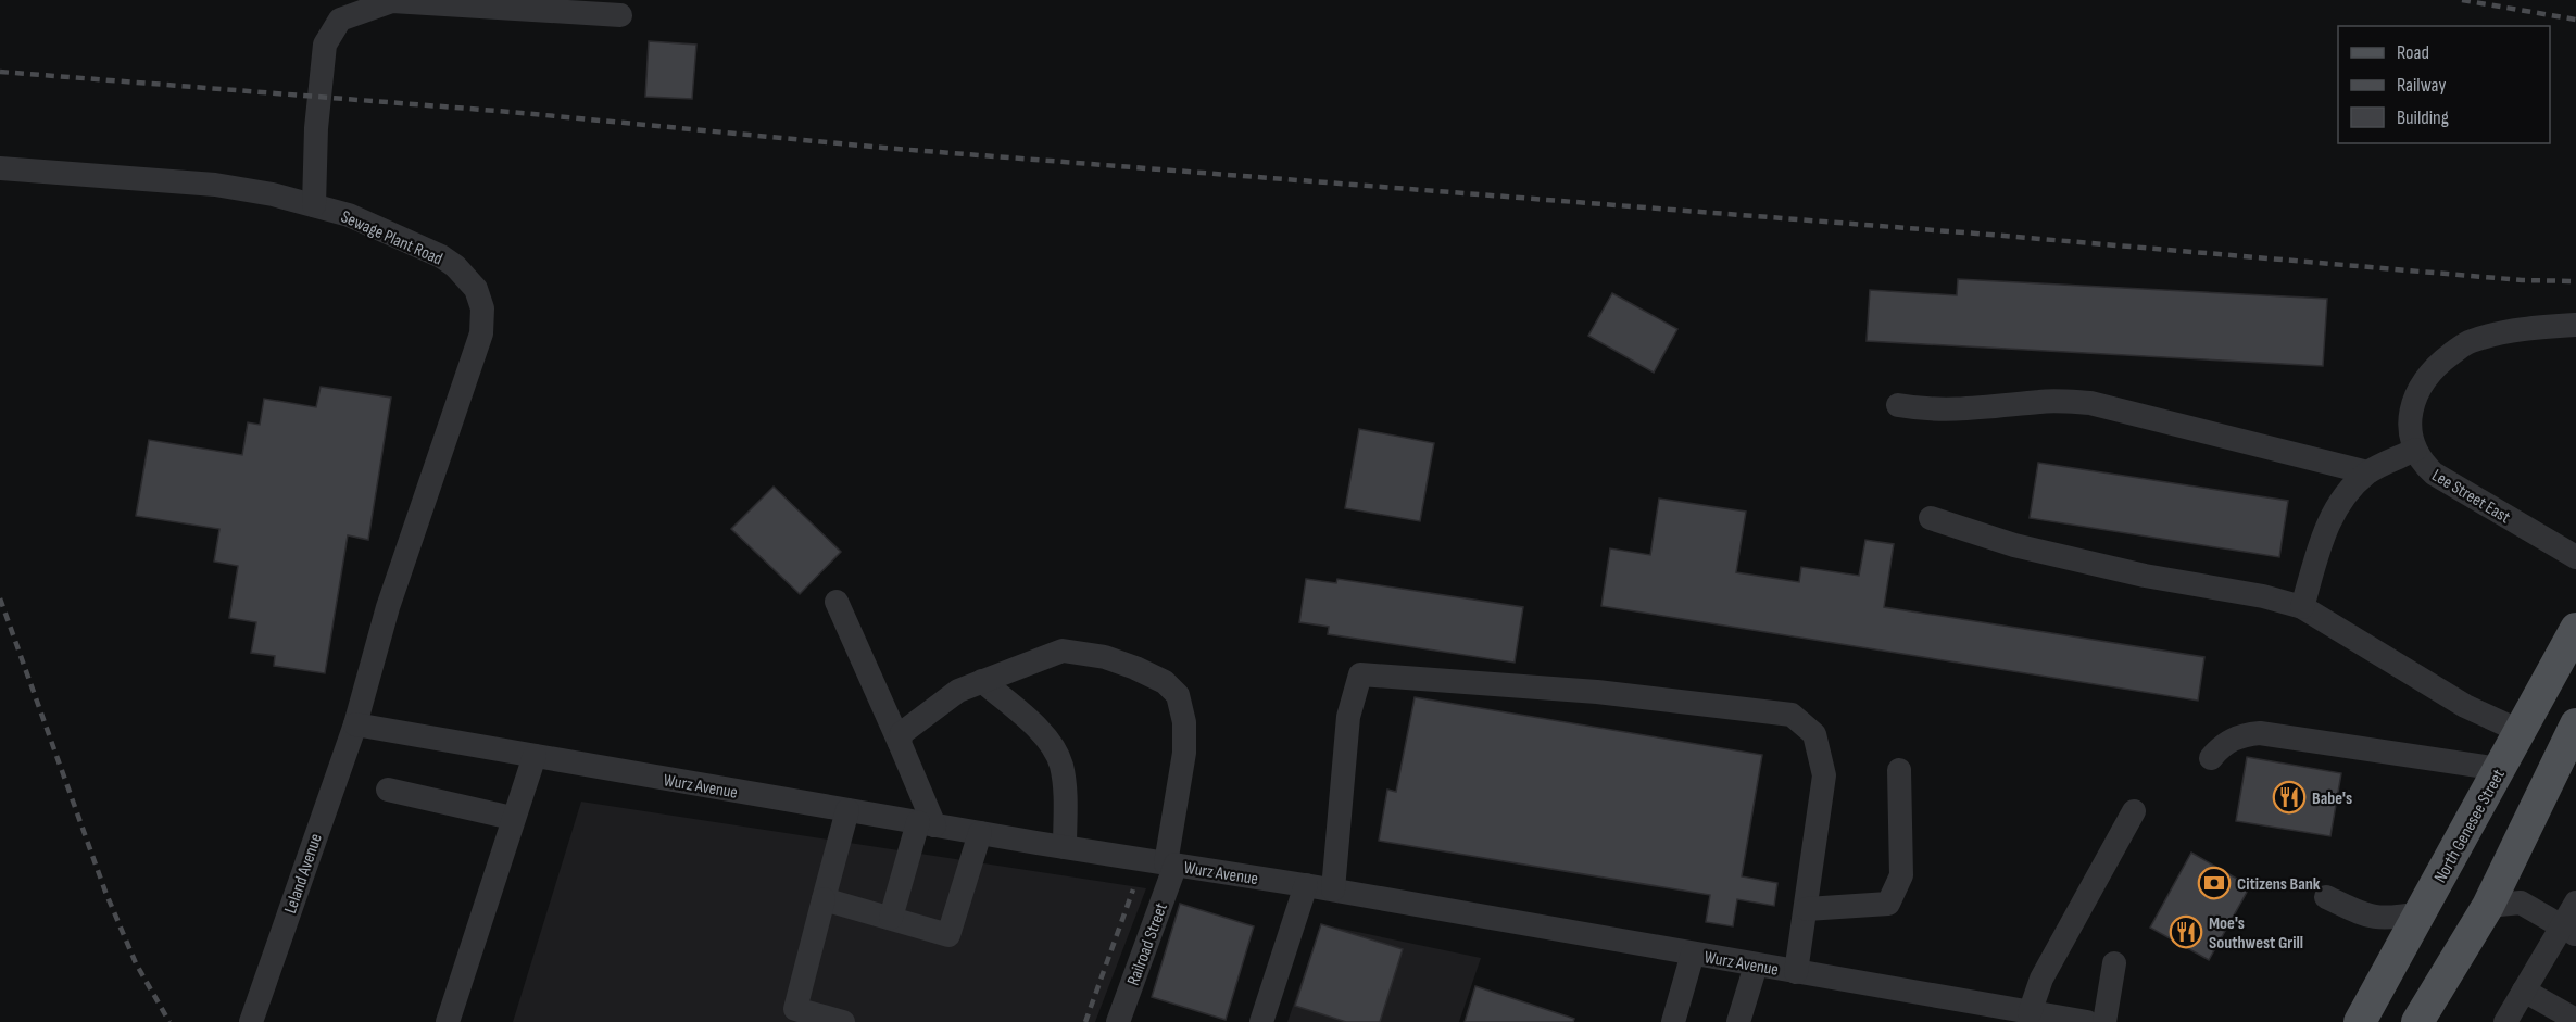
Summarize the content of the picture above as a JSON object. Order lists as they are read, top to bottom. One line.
{"streets":{"main road":["North Genesee Street"],"street":["Sewage Plant Road","Lee Street East","Wurz Avenue","Leland Avenue","Railroad Street"]},"crossings":[["Sewage Plant Road","Wurz Avenue"],["Sewage Plant Road","Leland Avenue"],["Wurz Avenue","Leland Avenue"],["Wurz Avenue","Railroad Street"]],"places":{"restaurant":["Babe's","Moe's Southwest Grill"],"bank":["Citizens Bank"]},"legend":["Road","Railway","Building"]}
